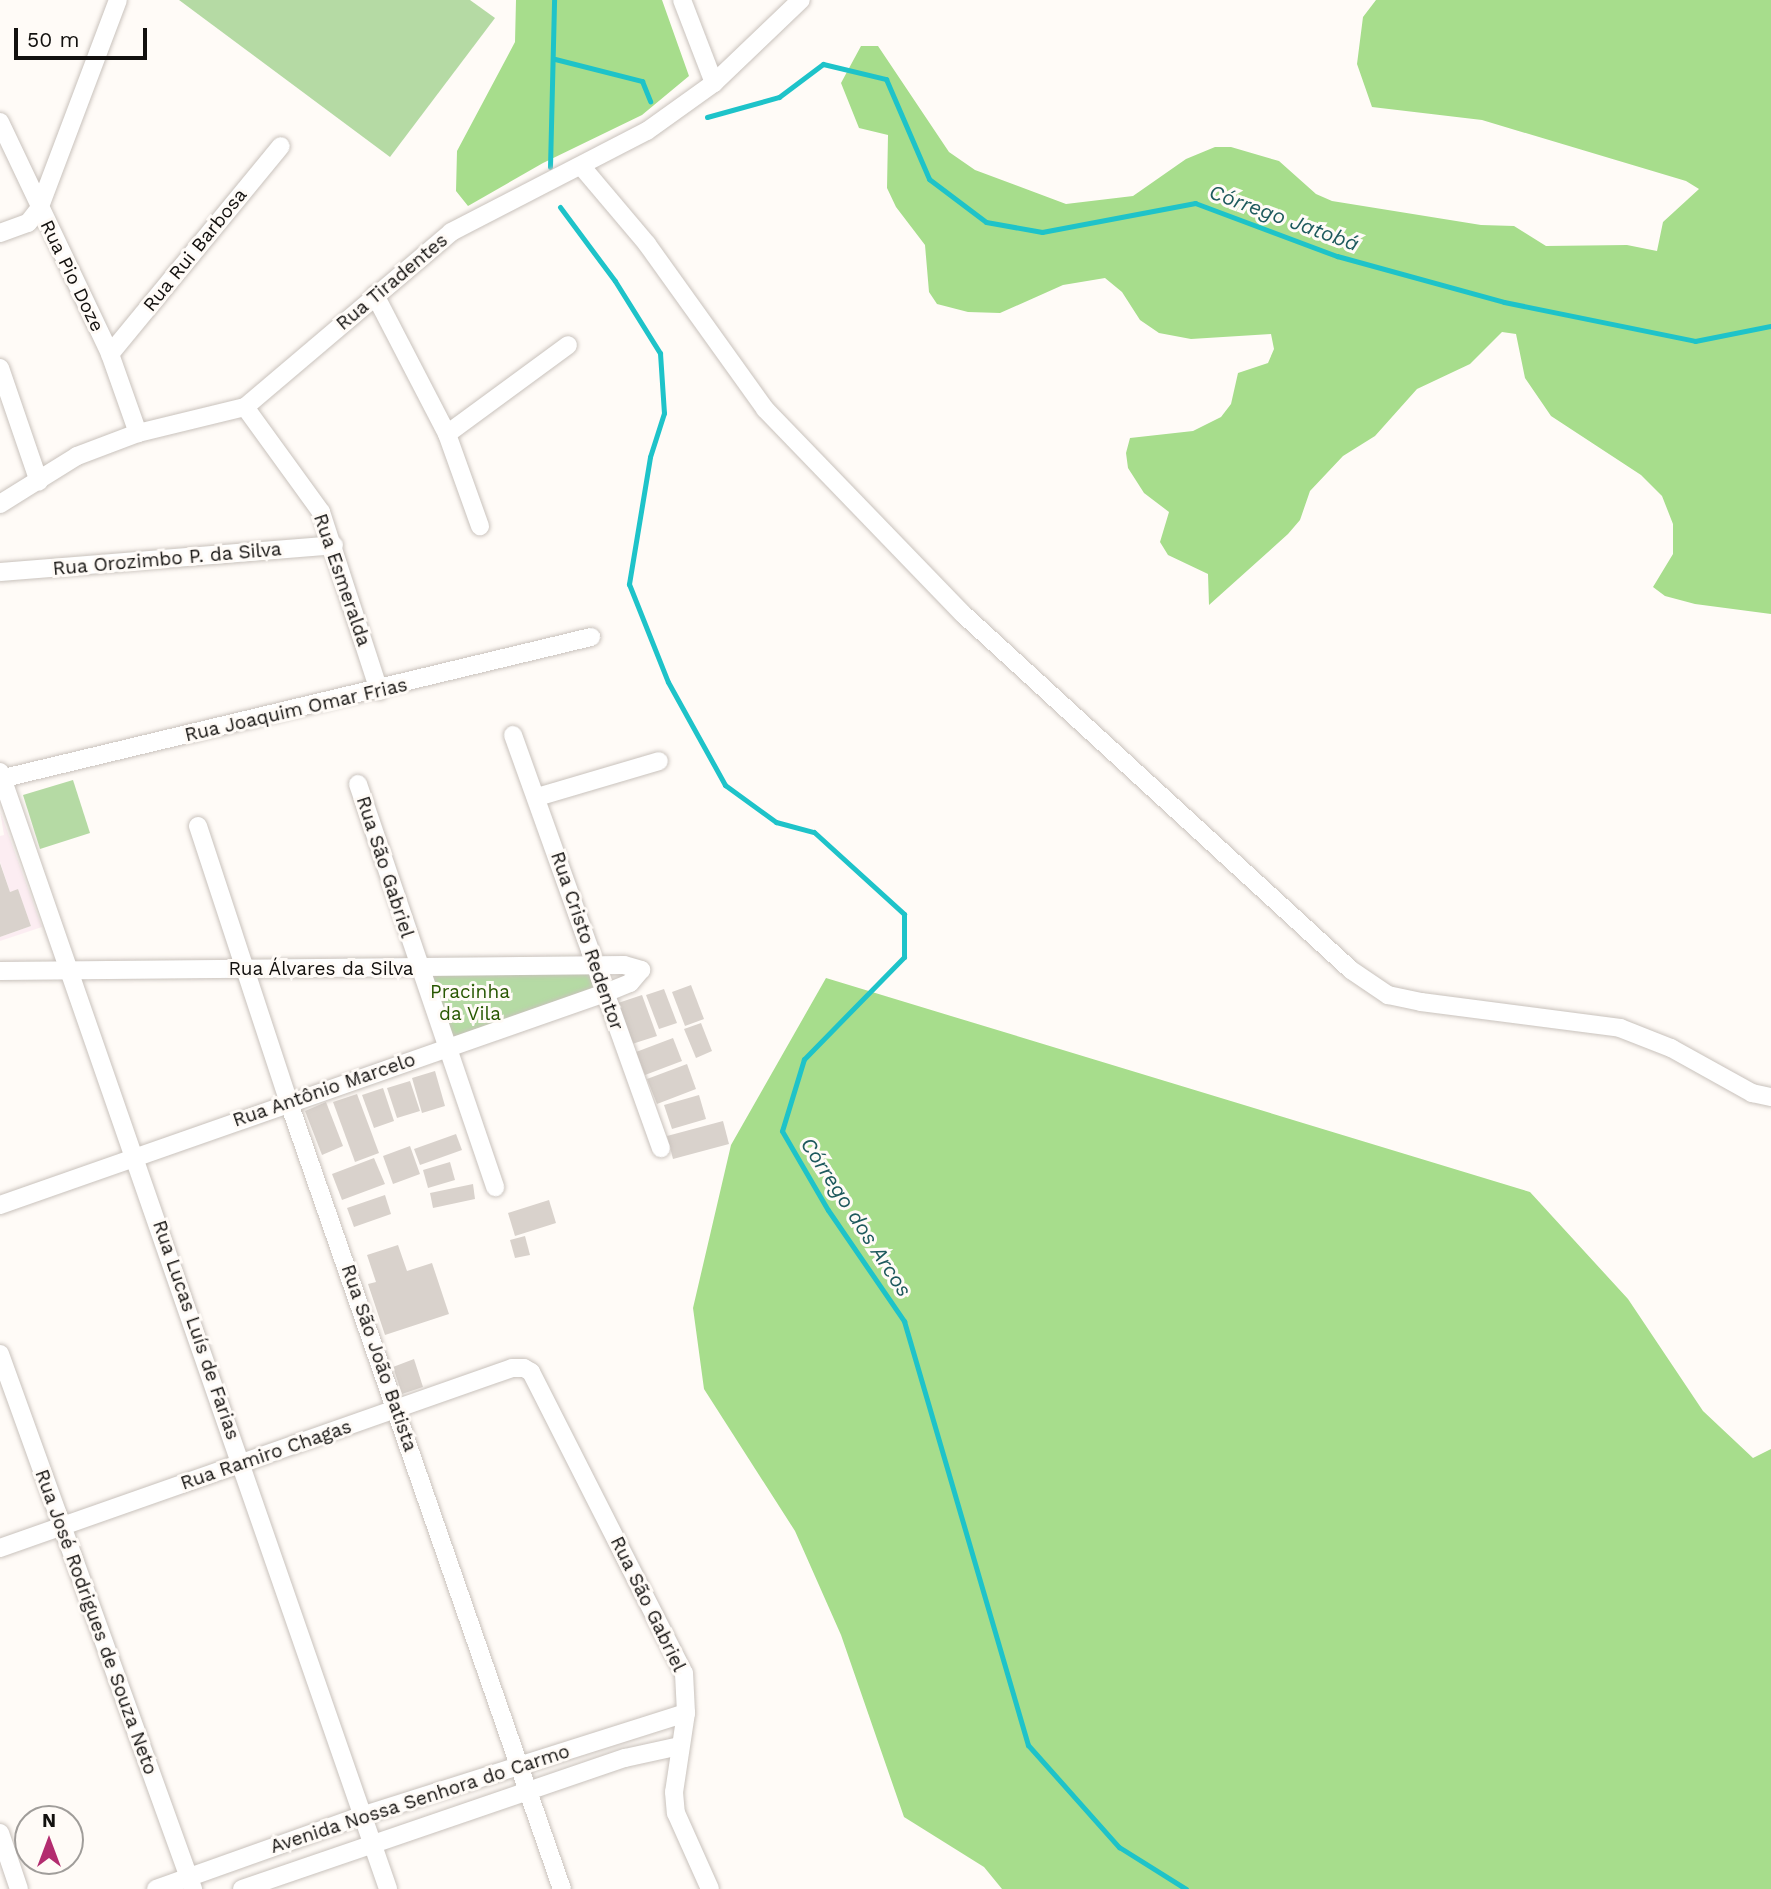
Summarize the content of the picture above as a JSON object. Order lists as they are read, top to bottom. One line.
{"streets":{"street":["Rua Rui Barbosa","Rua Pio Doze","Rua Tiradentes","Rua Orozimbo P. da Silva","Rua Esmeralda","Rua Joaquim Omar Frias","Rua São Gabriel","Rua Cristo Redentor","Rua Álvares da Silva","Rua Antônio Marcelo","Rua Lucas Luís de Farias","Rua São João Batista","Rua Ramiro Chagas","Rua José Rodrigues de Souza Neto","Avenida Nossa Senhora do Carmo"]},"crossings":[["Rua Rui Barbosa","Rua Pio Doze"],["Rua Pio Doze","Rua Tiradentes"],["Rua Tiradentes","Rua Esmeralda"],["Rua Orozimbo P. da Silva","Rua Esmeralda"],["Rua Esmeralda","Rua Joaquim Omar Frias"],["Rua Joaquim Omar Frias","Rua Lucas Luís de Farias"],["Rua São Gabriel","Rua Álvares da Silva"],["Rua São Gabriel","Rua Antônio Marcelo"],["Rua São Gabriel","Rua Ramiro Chagas"],["Rua São Gabriel","Avenida Nossa Senhora do Carmo"],["Rua Cristo Redentor","Rua Álvares da Silva"],["Rua Cristo Redentor","Rua Antônio Marcelo"],["Rua Álvares da Silva","Rua Antônio Marcelo"],["Rua Álvares da Silva","Rua Lucas Luís de Farias"],["Rua Álvares da Silva","Rua São João Batista"],["Rua Antônio Marcelo","Rua Lucas Luís de Farias"],["Rua Antônio Marcelo","Rua São João Batista"],["Rua Lucas Luís de Farias","Rua Ramiro Chagas"],["Rua Lucas Luís de Farias","Avenida Nossa Senhora do Carmo"],["Rua São João Batista","Rua Ramiro Chagas"],["Rua São João Batista","Avenida Nossa Senhora do Carmo"],["Rua Ramiro Chagas","Rua José Rodrigues de Souza Neto"],["Rua José Rodrigues de Souza Neto","Avenida Nossa Senhora do Carmo"]],"water":["Córrego Jatobá","Córrego dos Arcos"],"parks":["Pracinha da Vila"],"scale_bar":"50 m","north":"top"}
